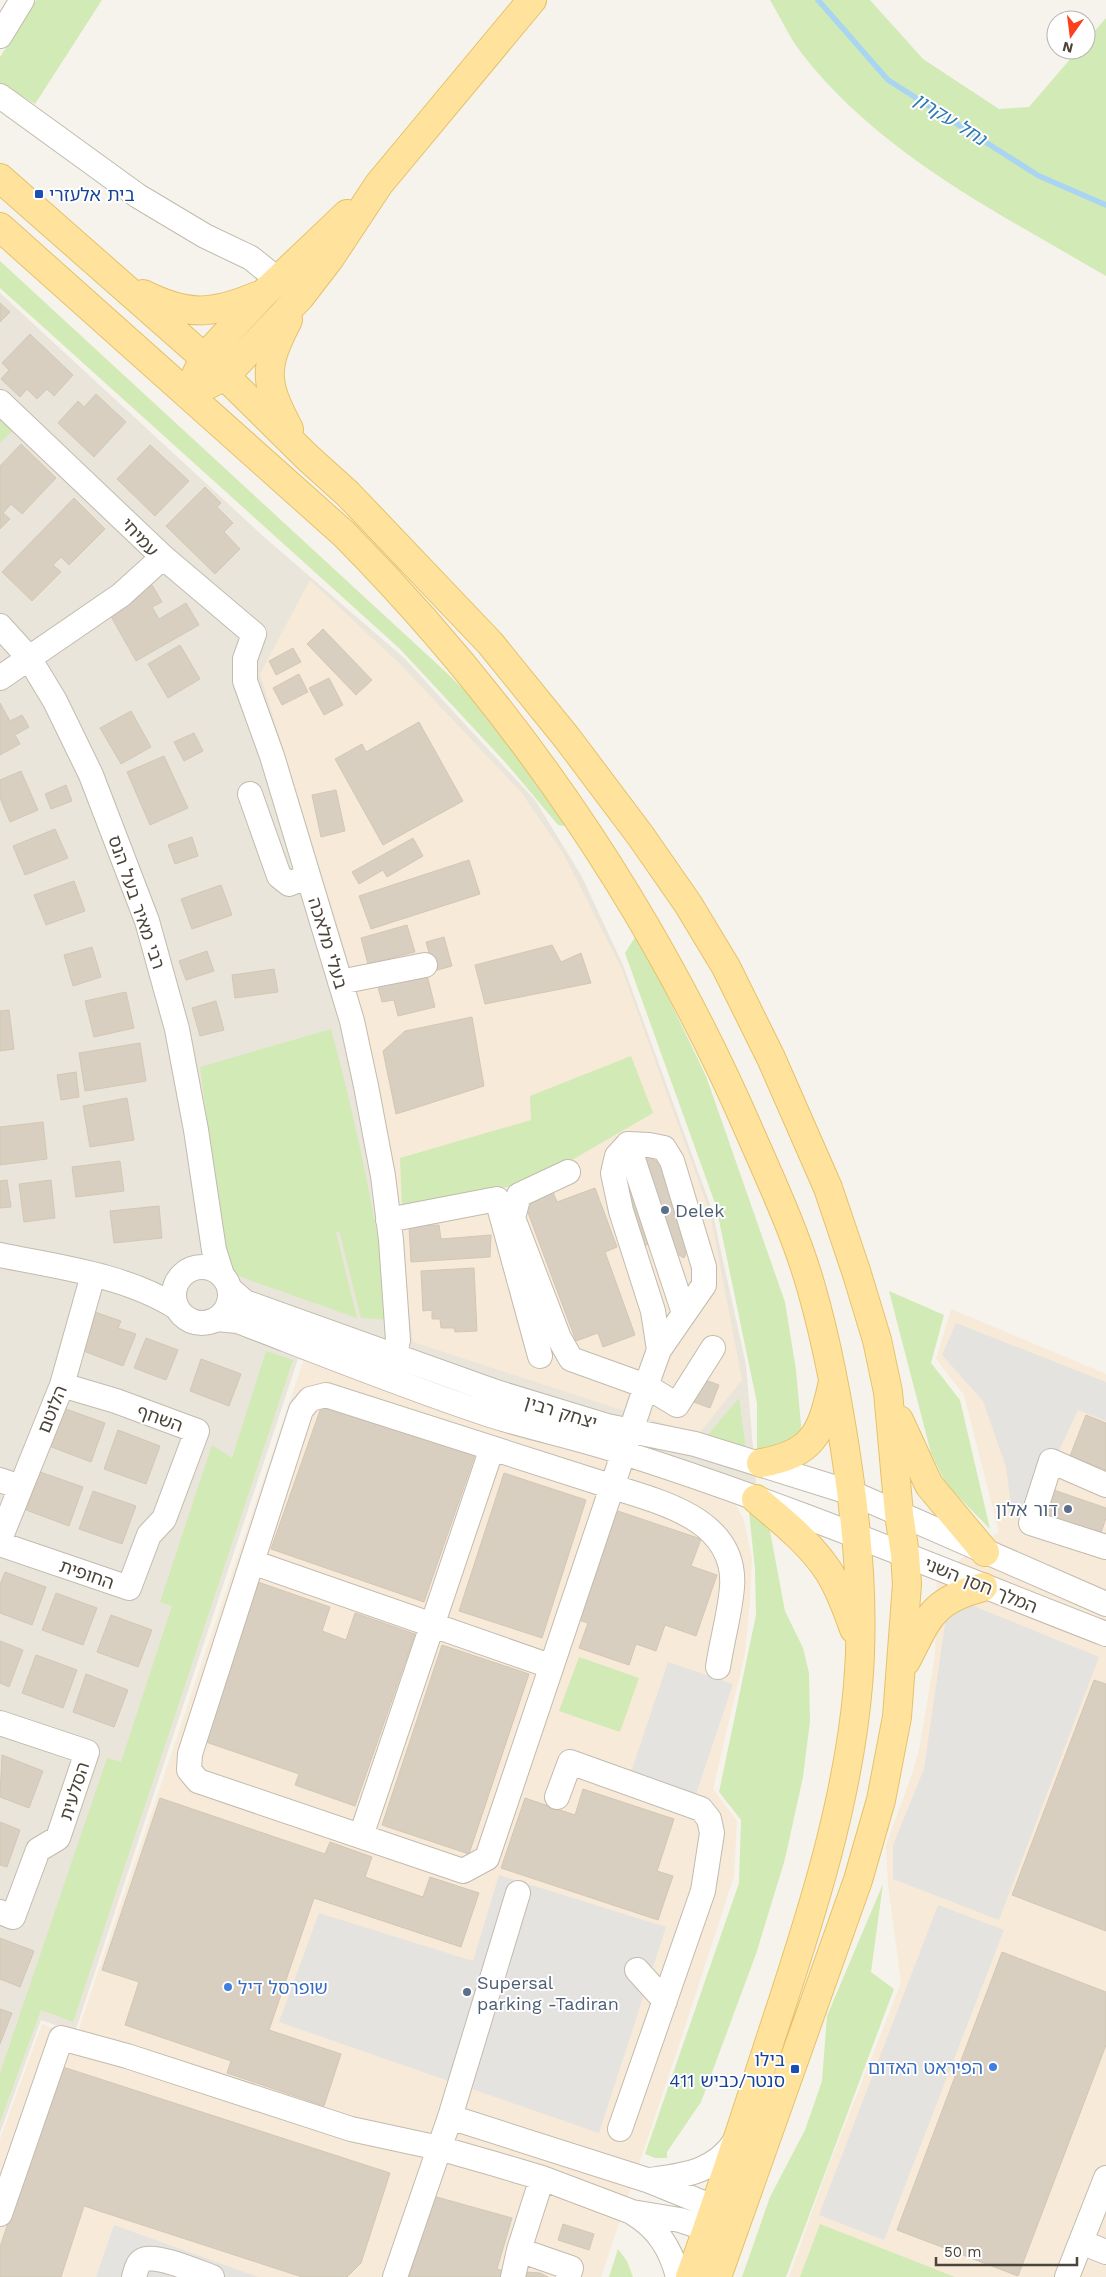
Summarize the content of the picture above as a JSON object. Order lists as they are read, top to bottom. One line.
{"streets":{"street":["עמיחי","רבי מאיר בעל הנס","בעלי מלאכה","הלוטם","יצחק רבין","השחף","החופית","המלך חסן השני","הסלעית"]},"crossings":[["עמיחי","רבי מאיר בעל הנס"],["עמיחי","בעלי מלאכה"],["רבי מאיר בעל הנס","יצחק רבין"],["בעלי מלאכה","יצחק רבין"],["הלוטם","השחף"],["יצחק רבין","המלך חסן השני"],["השחף","החופית"]],"water":["נחל עקרון"],"places":{"transit":["בית אלעזרי","בילו סנטר/כביש 411"],"other":["Delek","דור אלון","שופרסל דיל","Supersal parking -Tadiran","הפיראט האדום"]},"scale_bar":"50 m","north":"bottom"}
